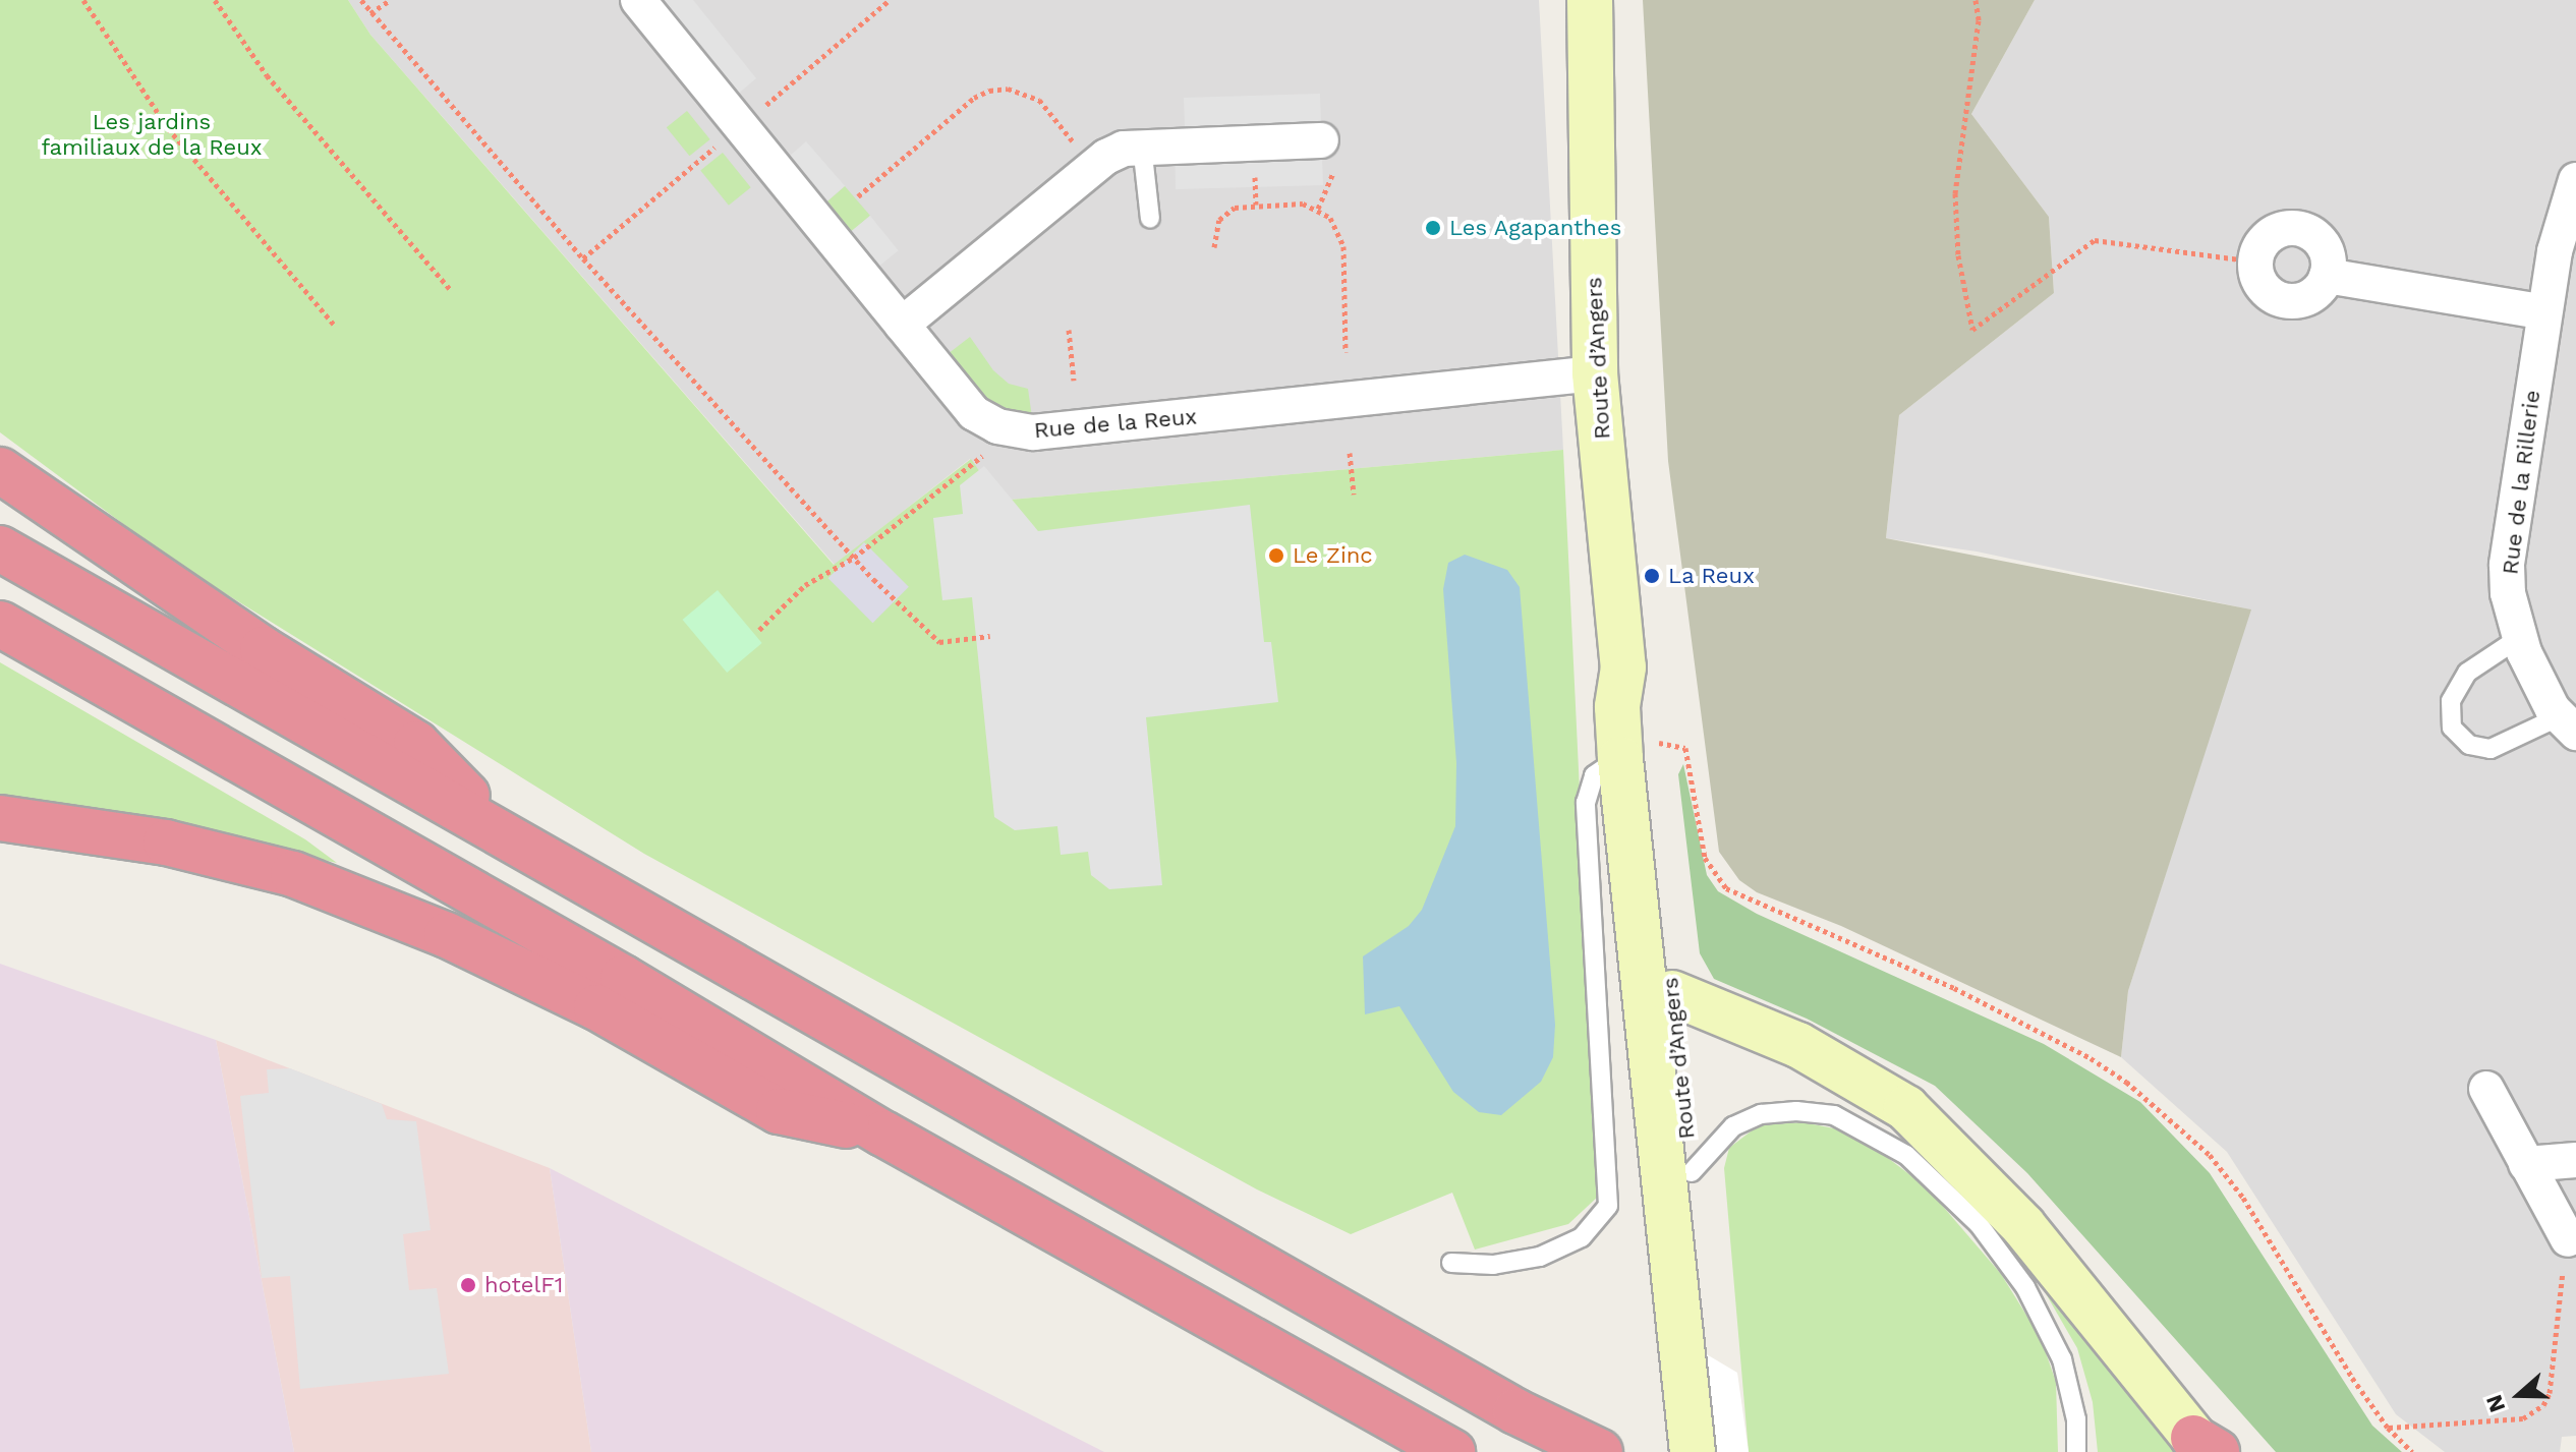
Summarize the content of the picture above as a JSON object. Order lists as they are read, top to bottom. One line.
{"streets":{"street":["Route d’Angers","Rue de la Reux","Rue de la Rillerie"]},"crossings":[["Route d’Angers","Rue de la Reux"]],"parks":["Les jardins familiaux de la Reux"],"places":["Les Agapanthes","Le Zinc","La Reux","hotelF1"],"north":"left"}
